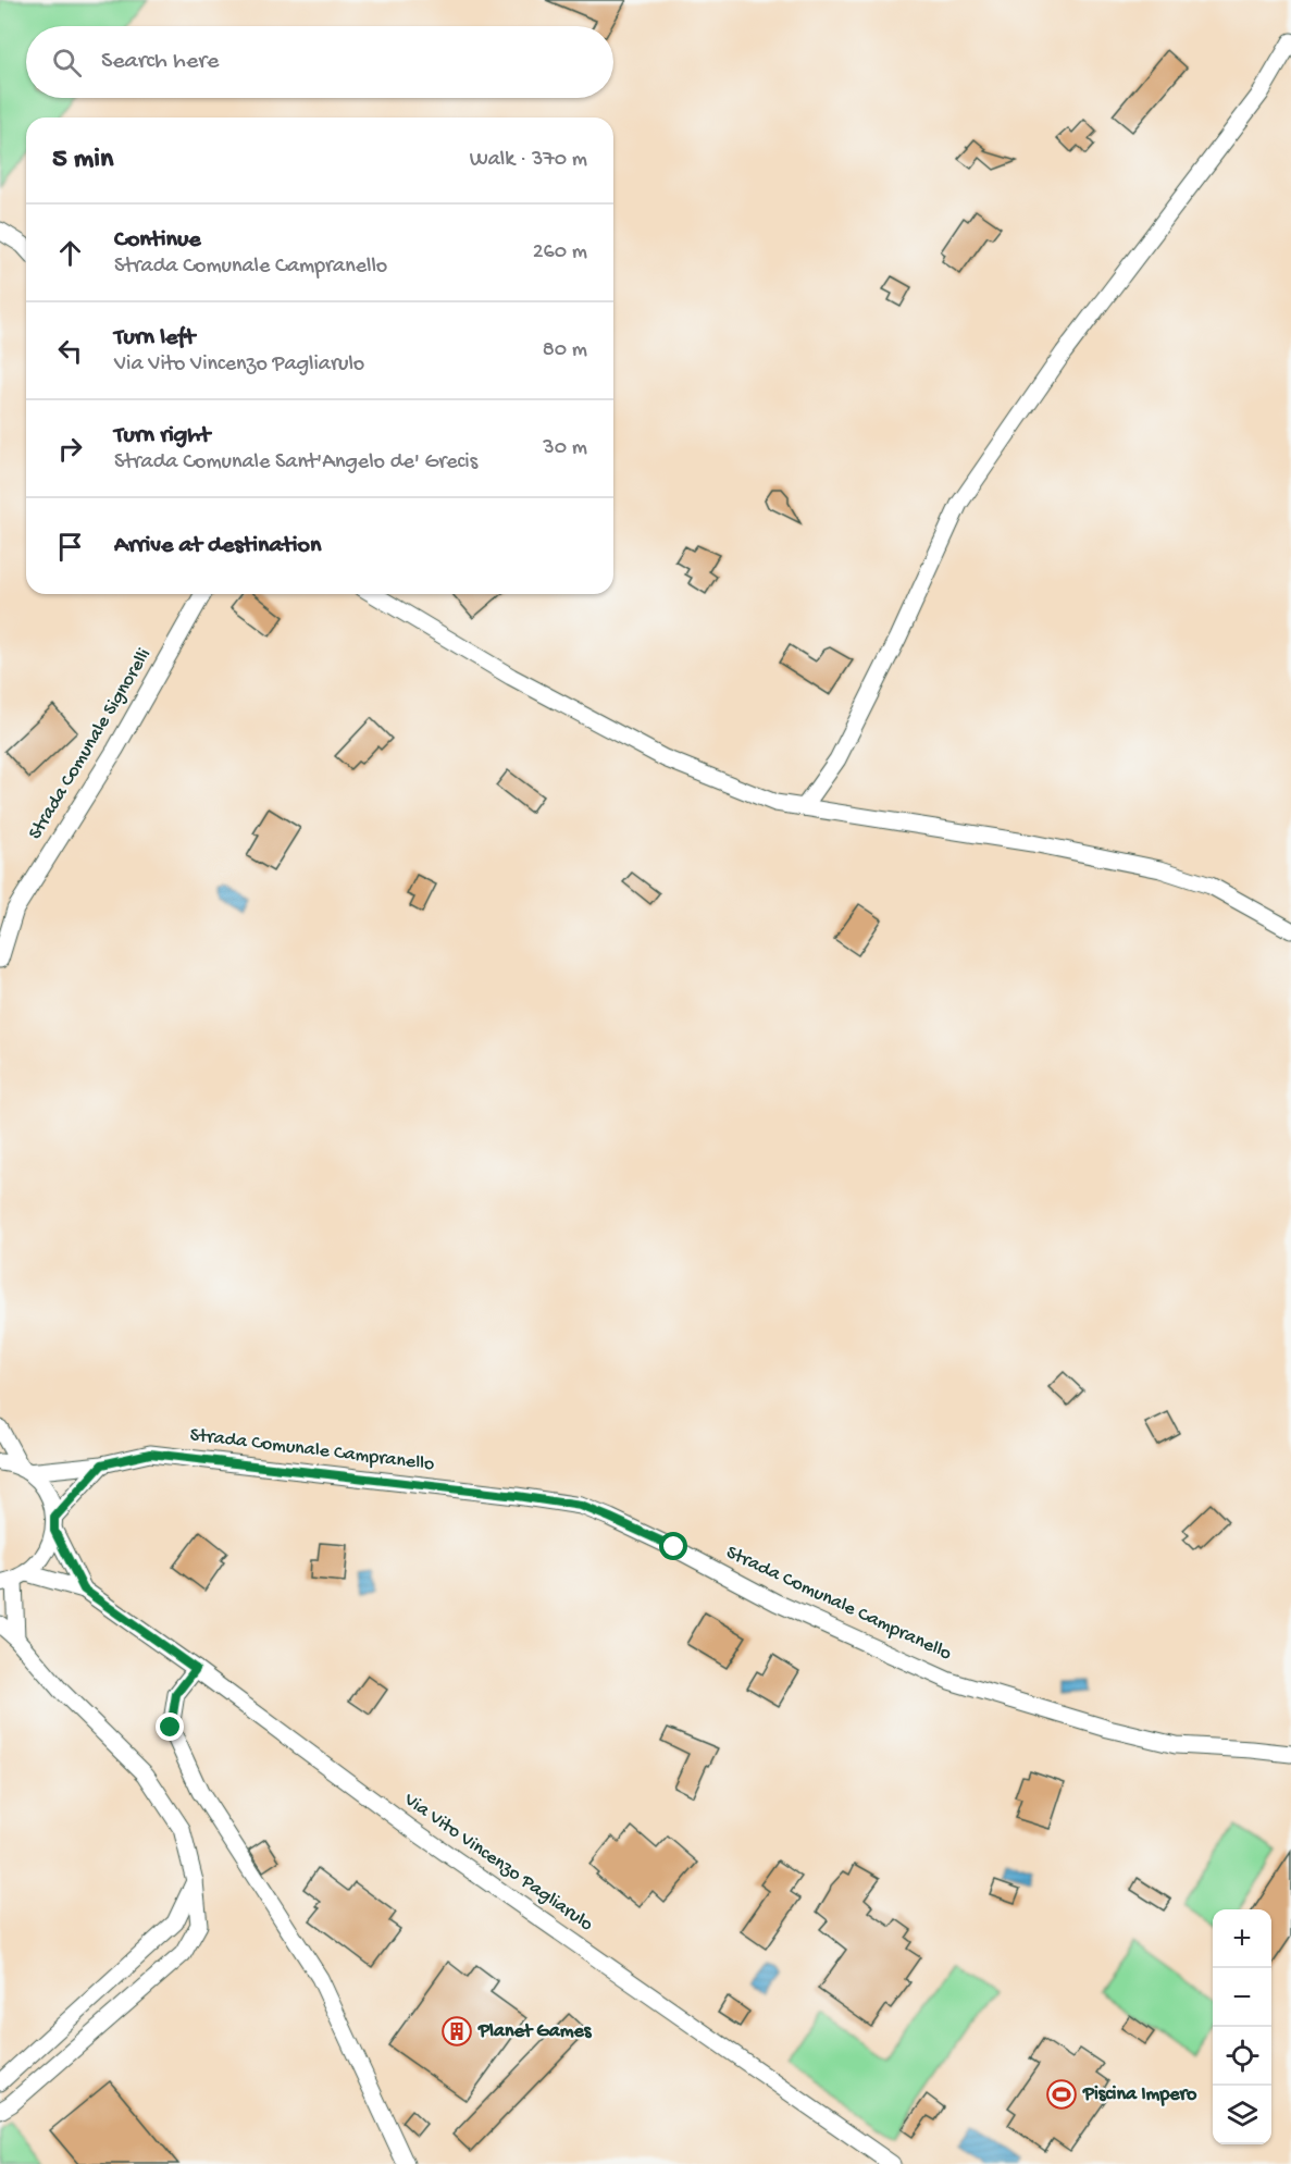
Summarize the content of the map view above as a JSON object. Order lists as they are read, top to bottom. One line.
{"streets":{"street":["Strada Comunale Signorelli","Strada Comunale Campranello","Via Vito Vincenzo Pagliarulo"]},"crossings":[["Strada Comunale Campranello","Via Vito Vincenzo Pagliarulo"]],"places":{"building":["Planet Games"],"sports":["Piscina Impero"]},"page":{"search":"Search here","heading":["5 min","Walk · 370 m"],"list":[["Continue","Strada Comunale Campranello","260 m"],["Turn left","Via Vito Vincenzo Pagliarulo","80 m"],["Turn right","Strada Comunale Sant'Angelo de' Grecis","30 m"],"Arrive at destination"],"map_buttons":["+","−"]}}
